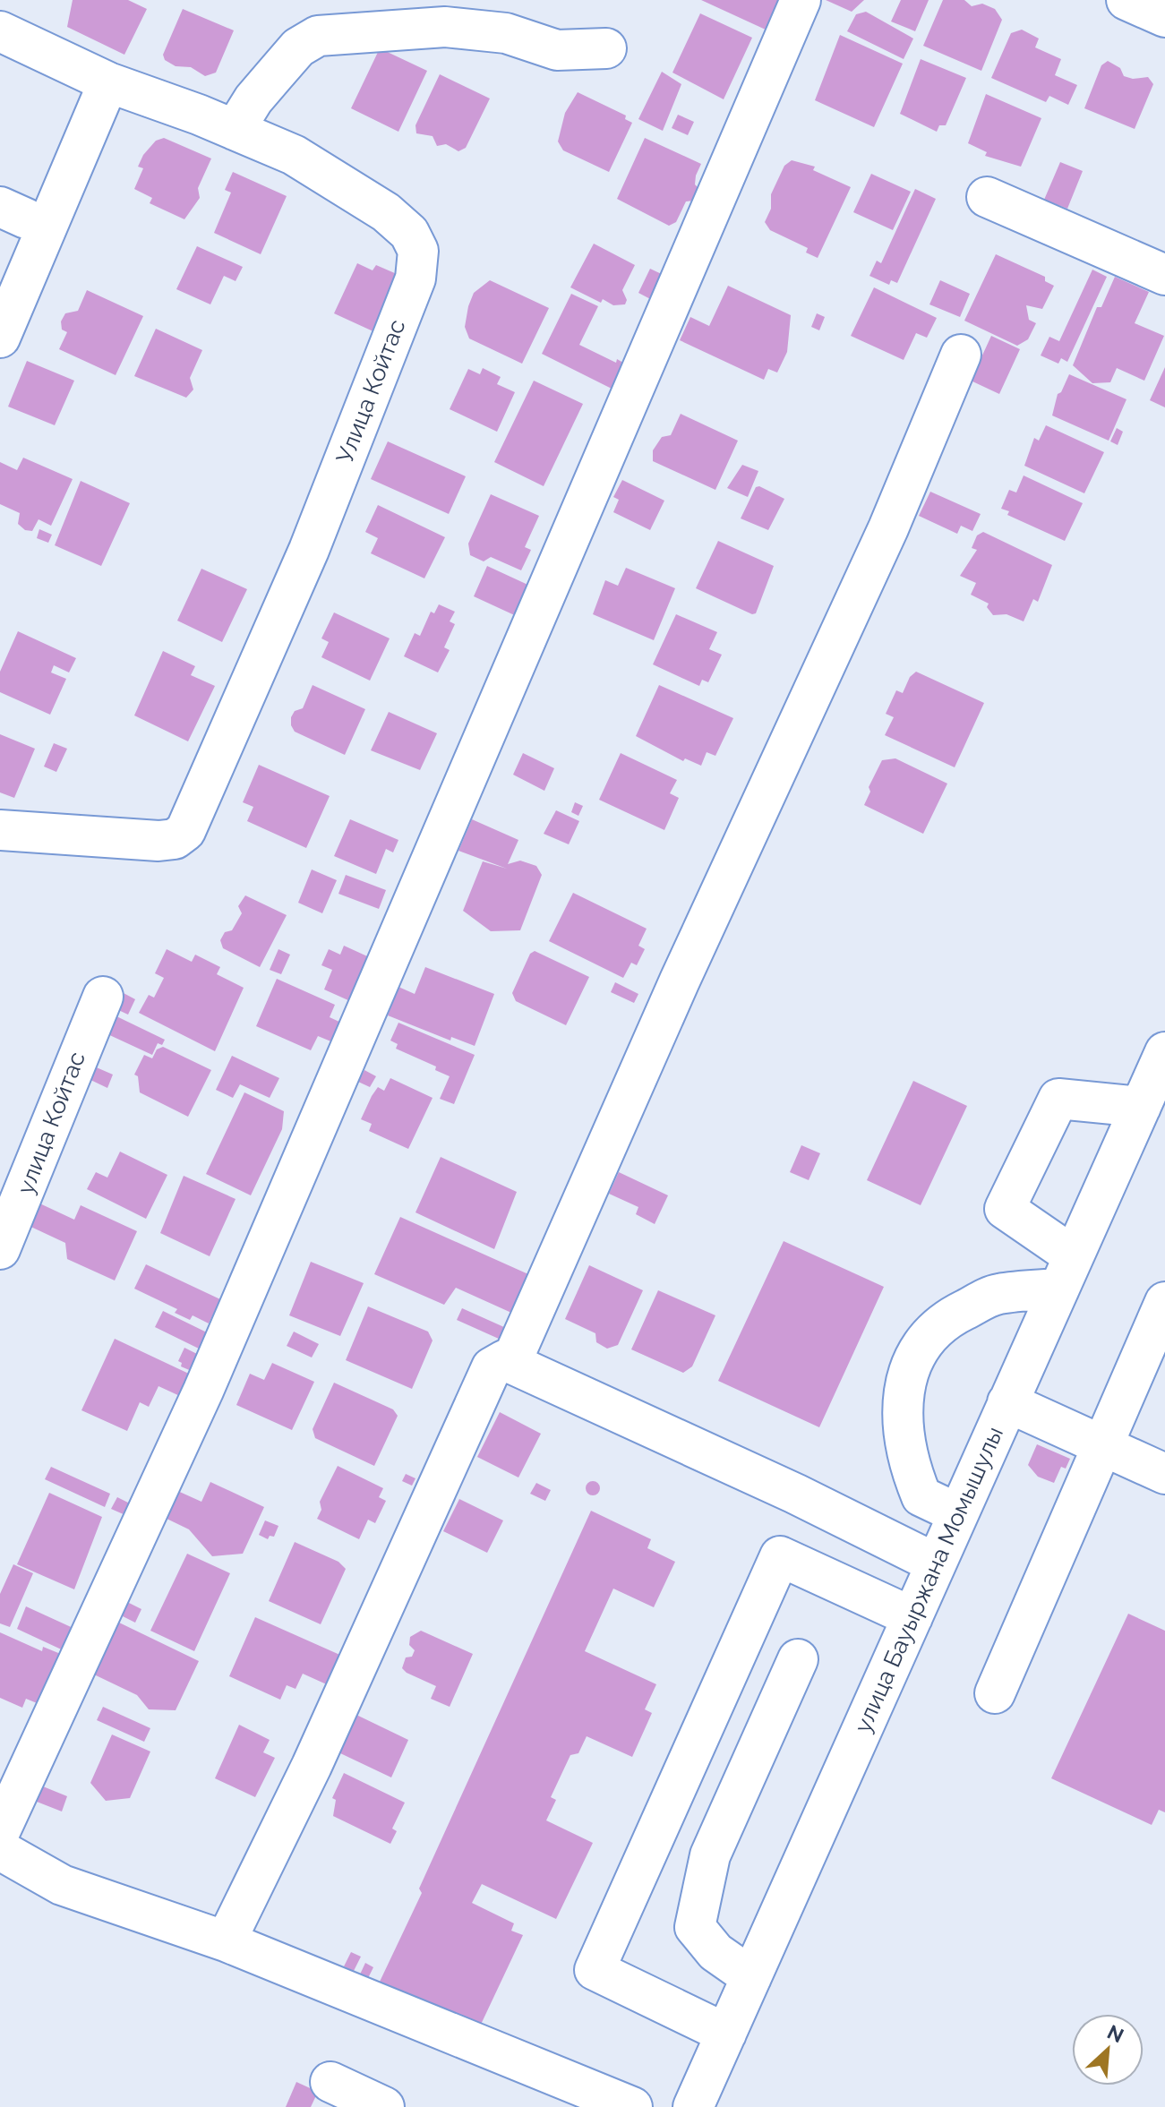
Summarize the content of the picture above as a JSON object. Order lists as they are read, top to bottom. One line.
{"streets":{"street":["Улица Койтас","улица Койтас","улица Бауыржана Момышулы"]},"north":"top right"}
